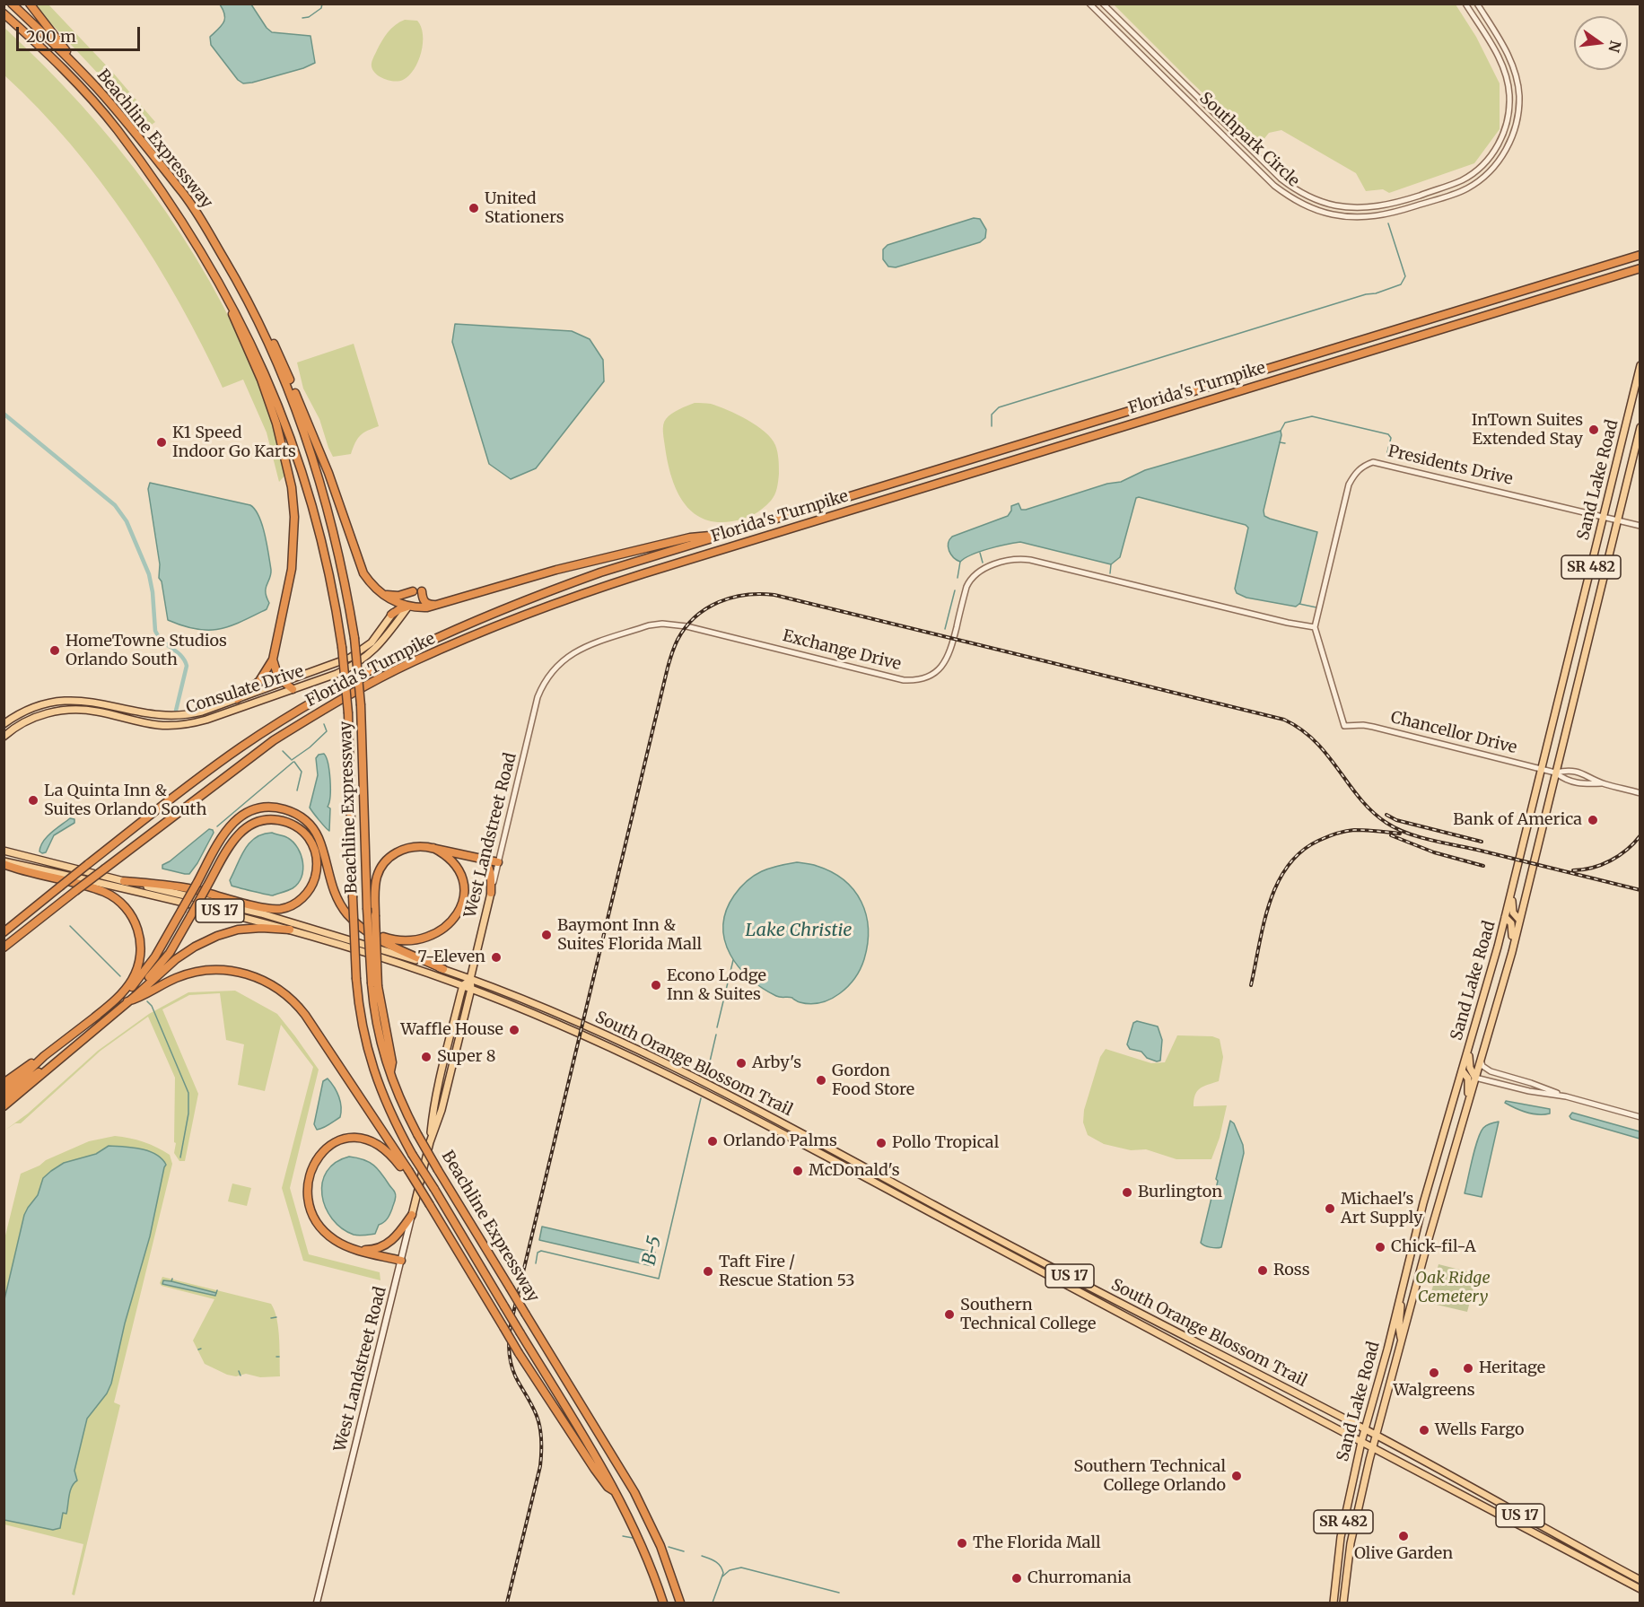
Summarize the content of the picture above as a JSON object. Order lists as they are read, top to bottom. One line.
{"streets":{"highway":["Beachline Expressway","Florida's Turnpike"],"main road":["Sand Lake Road","SR 482","Consulate Drive","West Landstreet Road","US 17","South Orange Blossom Trail"],"street":["Southpark Circle","Presidents Drive","Exchange Drive","Chancellor Drive"]},"crossings":[["Presidents Drive","Sand Lake Road"],["Presidents Drive","Exchange Drive"],["Presidents Drive","Chancellor Drive"],["Sand Lake Road","Chancellor Drive"],["Sand Lake Road","South Orange Blossom Trail"],["Exchange Drive","Chancellor Drive"],["Exchange Drive","West Landstreet Road"],["West Landstreet Road","South Orange Blossom Trail"]],"water":["Lake Christie","B-5"],"parks":["Oak Ridge Cemetery"],"places":["United Stationers","InTown Suites Extended Stay","K1 Speed Indoor Go Karts","HomeTowne Studios Orlando South","La Quinta Inn & Suites Orlando South","Bank of America","Baymont Inn & Suites Florida Mall","7-Eleven","Econo Lodge Inn & Suites","Waffle House","Super 8","Arby's","Gordon Food Store","Orlando Palms","Pollo Tropical","McDonald's","Burlington","Michael's Art Supply","Chick-fil-A","Ross","Taft Fire / Rescue Station 53","Southern Technical College","Heritage","Walgreens","Wells Fargo","Southern Technical College Orlando","Olive Garden","The Florida Mall","Churromania"],"scale_bar":"200 m","north":"right"}
